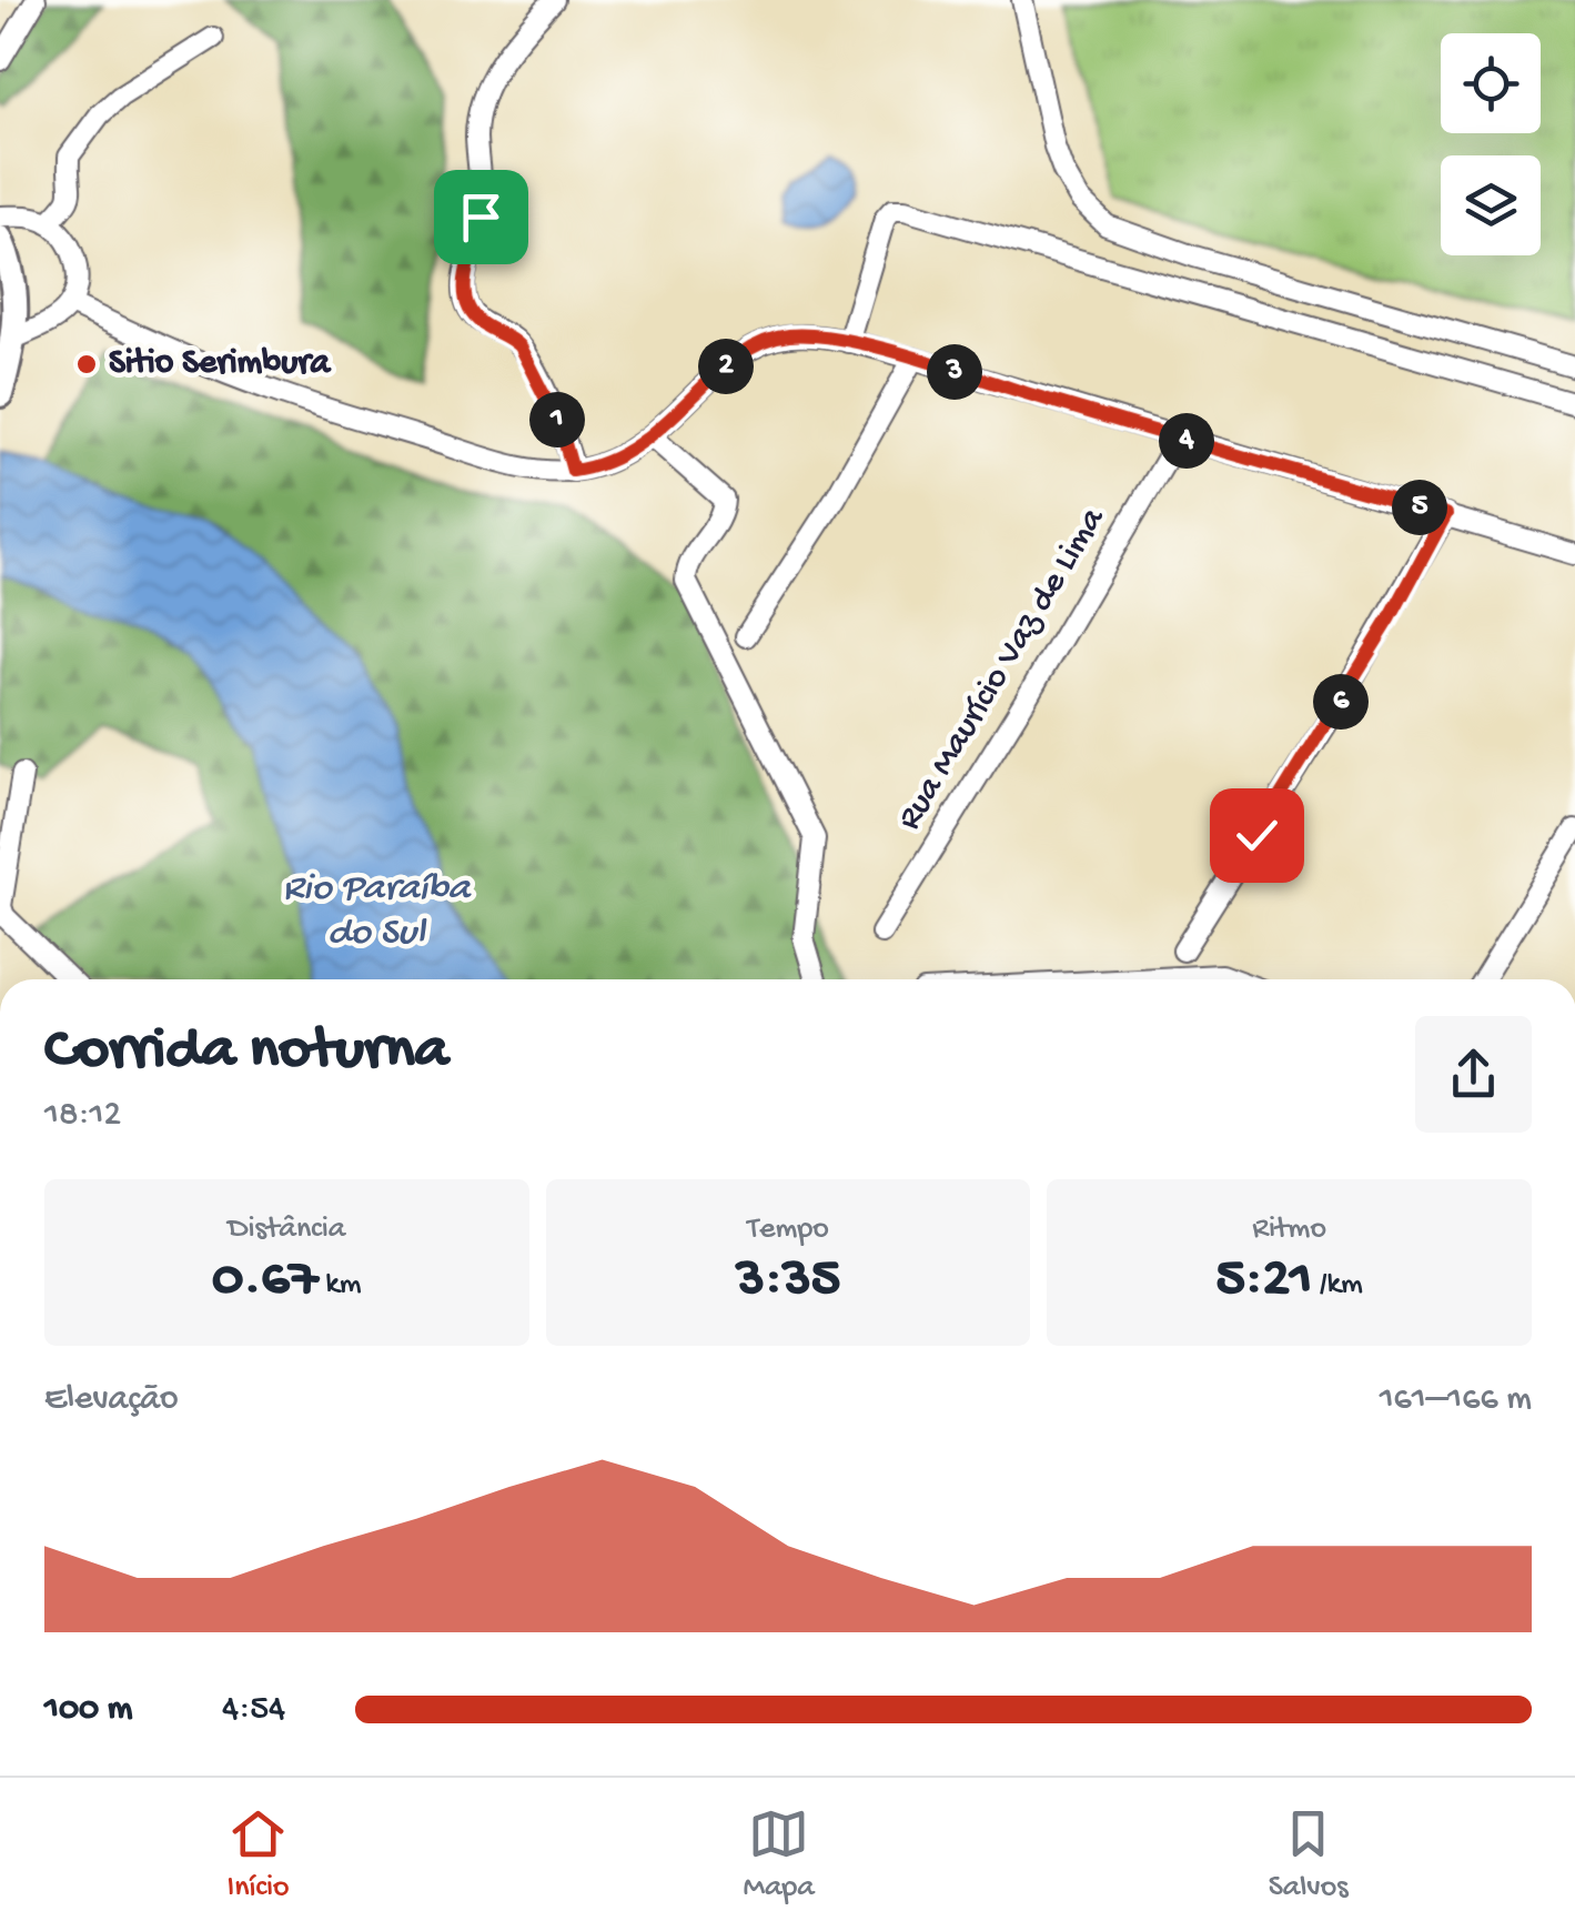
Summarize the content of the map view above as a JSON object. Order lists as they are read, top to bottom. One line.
{"streets":{"street":["Rua Maurício Vaz de Lima"]},"water":["Rio Paraíba do Sul"],"places":["Sitio Serimbura"],"page":{"pins":["2","3","1","4","5","6"],"heading":["Corrida noturna","18:12"],"stats":[["Distância","0.67 km"],["Tempo","3:35"],["Ritmo","5:21 /km"]],"chart":["Elevação","161–166 m"],"list":[{"name":"100 m","note":"4:54"}],"tabs":["Início","Mapa","Salvos"]}}
